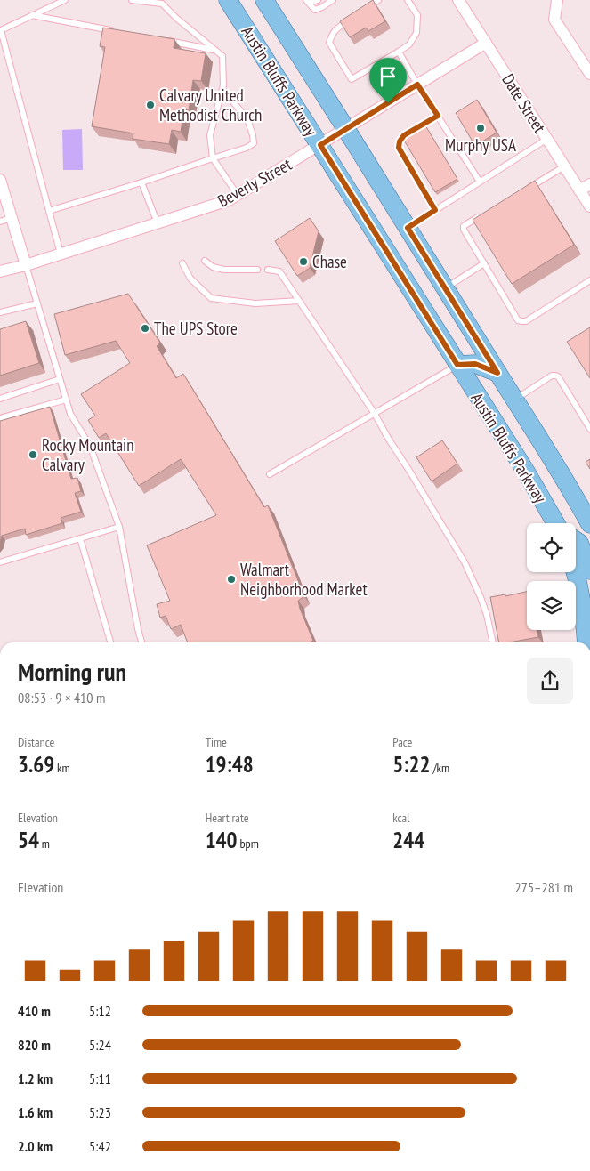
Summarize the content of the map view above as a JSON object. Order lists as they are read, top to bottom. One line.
{"streets":{"main road":["Austin Bluffs Parkway"],"street":["Date Street","Beverly Street"]},"crossings":[["Austin Bluffs Parkway","Beverly Street"],["Date Street","Beverly Street"]],"places":["Calvary United Methodist Church","Murphy USA","Chase","The UPS Store","Rocky Mountain Calvary","Walmart Neighborhood Market"],"page":{"heading":["Morning run","08:53 · 9 × 410 m"],"stats":[["Distance","3.69 km"],["Time","19:48"],["Pace","5:22 /km"],["Elevation","54 m"],["Heart rate","140 bpm"],["kcal","244"]],"chart":["Elevation","275–281 m"],"list":[{"name":"410 m","note":"5:12"},{"name":"820 m","note":"5:24"},{"name":"1.2 km","note":"5:11"},{"name":"1.6 km","note":"5:23"},{"name":"2.0 km","note":"5:42"}]}}
